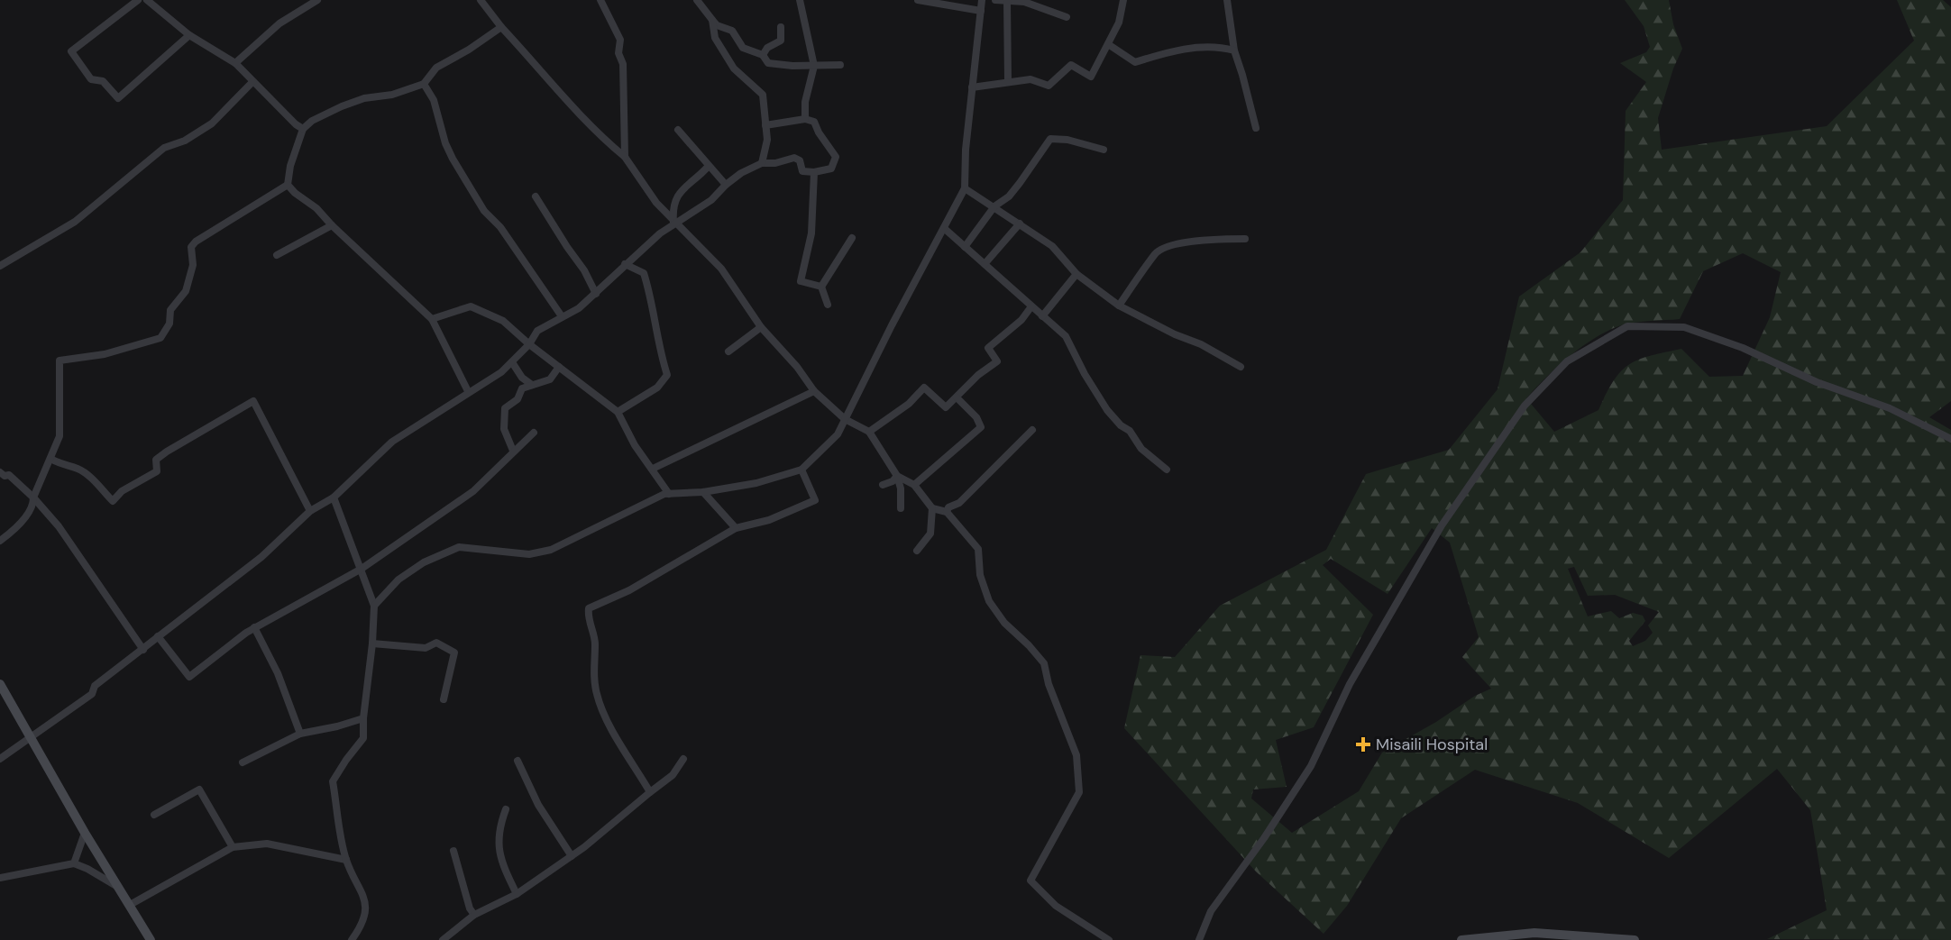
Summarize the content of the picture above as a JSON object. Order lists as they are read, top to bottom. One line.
{"places":{"health":["Misaili Hospital"]}}
